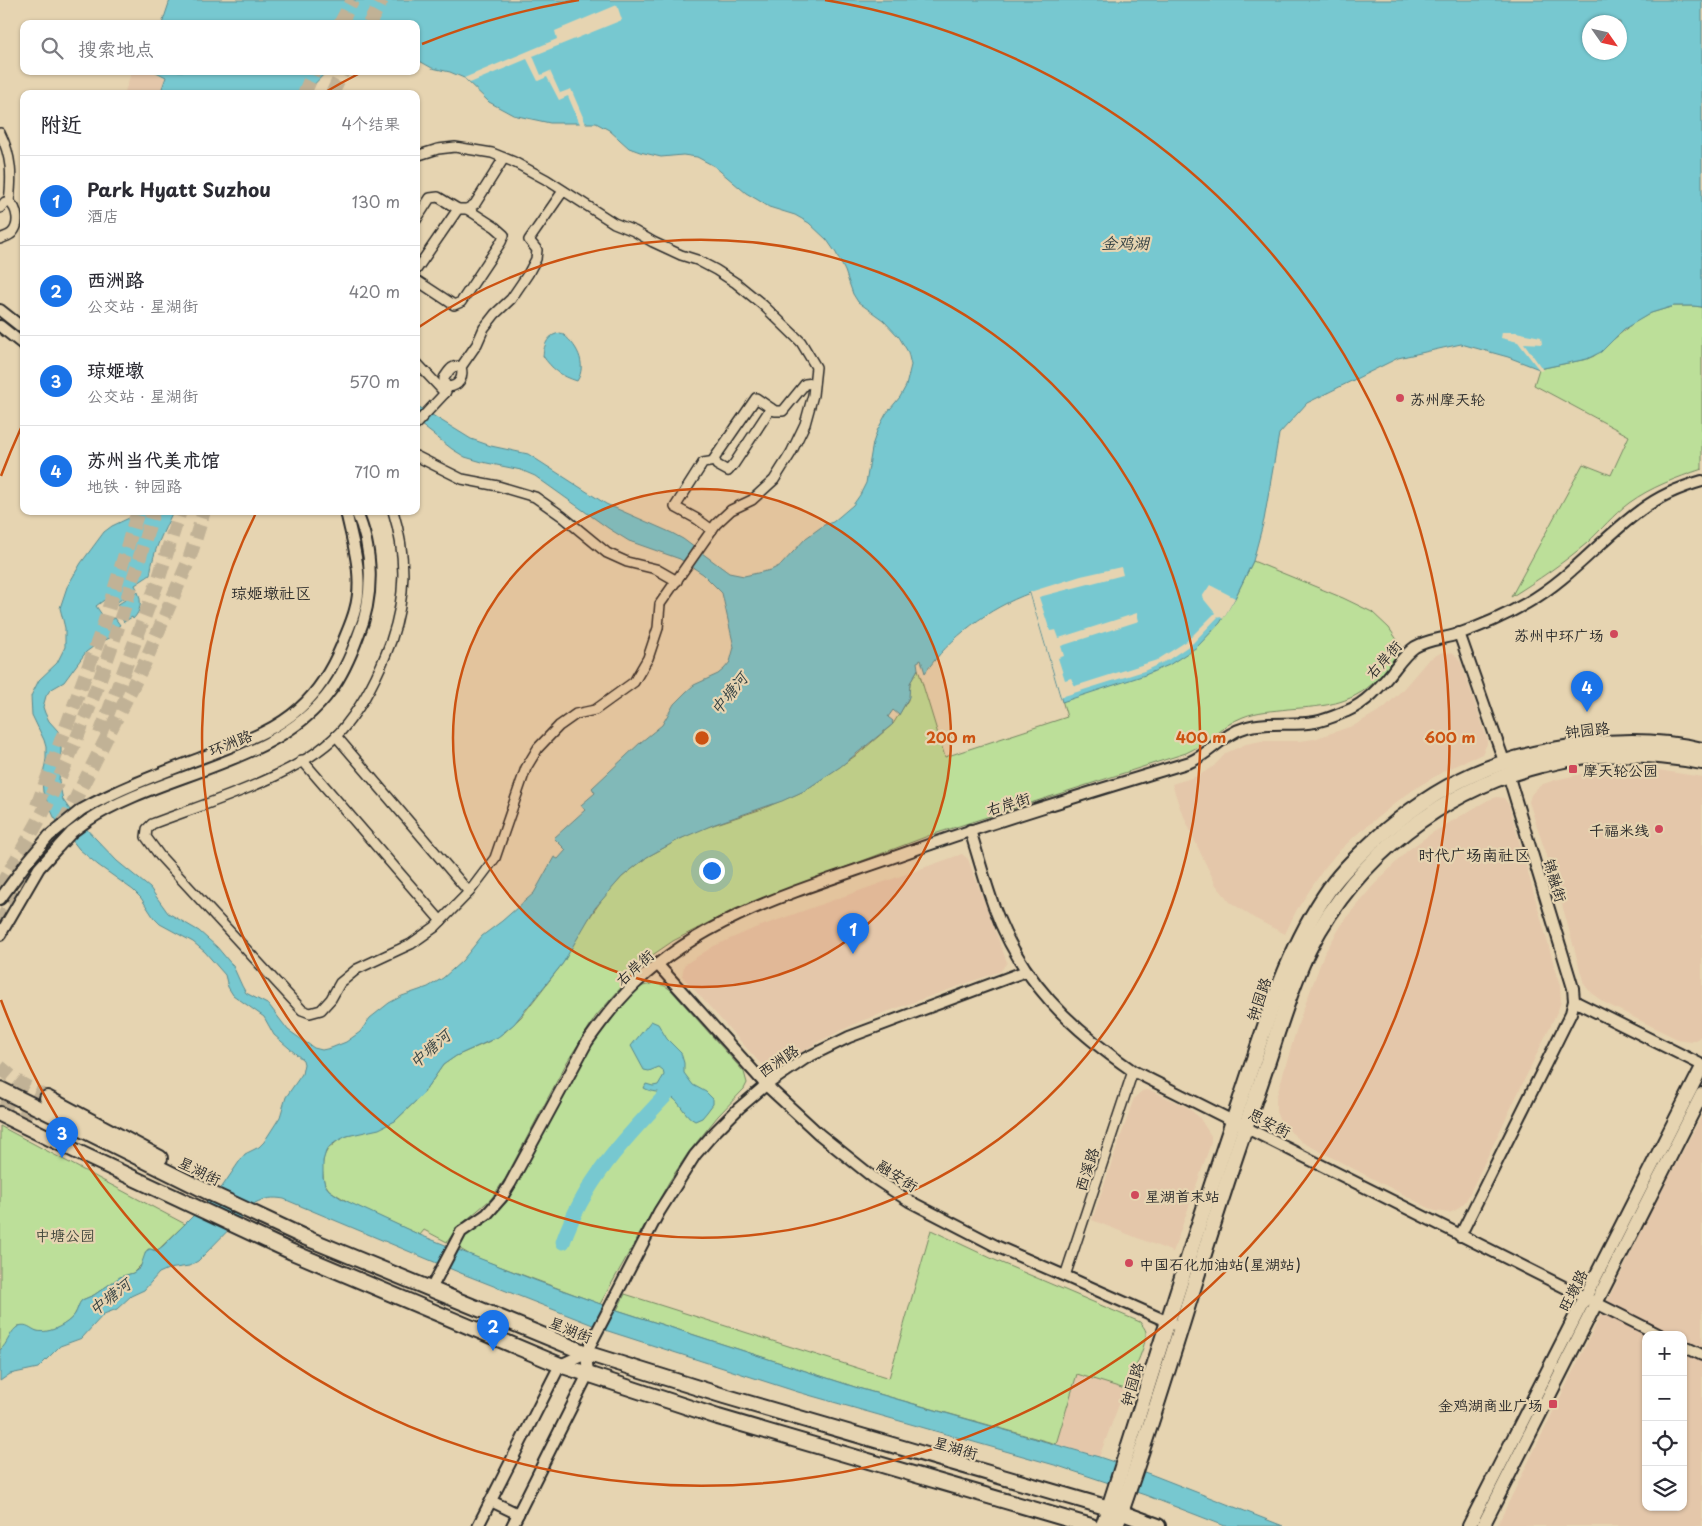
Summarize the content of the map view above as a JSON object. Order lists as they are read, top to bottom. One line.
{"streets":{"main road":["钟园路","星湖街","旺墩路"],"street":["右岸街","环洲路","锦融街","西洲路","思安街","西溪路","融安街"]},"crossings":[["右岸街","锦融街"],["右岸街","思安街"],["右岸街","星湖街"],["右岸街","融安街"],["钟园路","锦融街"],["钟园路","思安街"],["钟园路","星湖街"],["钟园路","融安街"],["西洲路","思安街"],["西洲路","星湖街"],["西洲路","融安街"],["思安街","西溪路"],["思安街","旺墩路"],["西溪路","融安街"]],"districts":["琼姬墩社区","时代广场南社区"],"water":["金鸡湖","中塘河"],"parks":["中塘公园"],"places":{"other":["苏州摩天轮","苏州中环广场","千福米线","星湖首末站","中国石化加油站(星湖站)"],"transit":["摩天轮公园","金鸡湖商业广场"]},"north":"bottom right","page":{"search":"搜索地点","heading":["附近","4个结果"],"list":[{"mark":"1","name":"Park Hyatt Suzhou","note":"酒店","value":"130 m"},{"mark":"2","name":"西洲路","note":"公交站 · 星湖街","value":"420 m"},{"mark":"3","name":"琼姬墩","note":"公交站 · 星湖街","value":"570 m"},{"mark":"4","name":"苏州当代美术馆","note":"地铁 · 钟园路","value":"710 m"}],"pins":["4","1","3","2"],"map_buttons":["+","−"]},"rings":["200 m","400 m","600 m"]}
